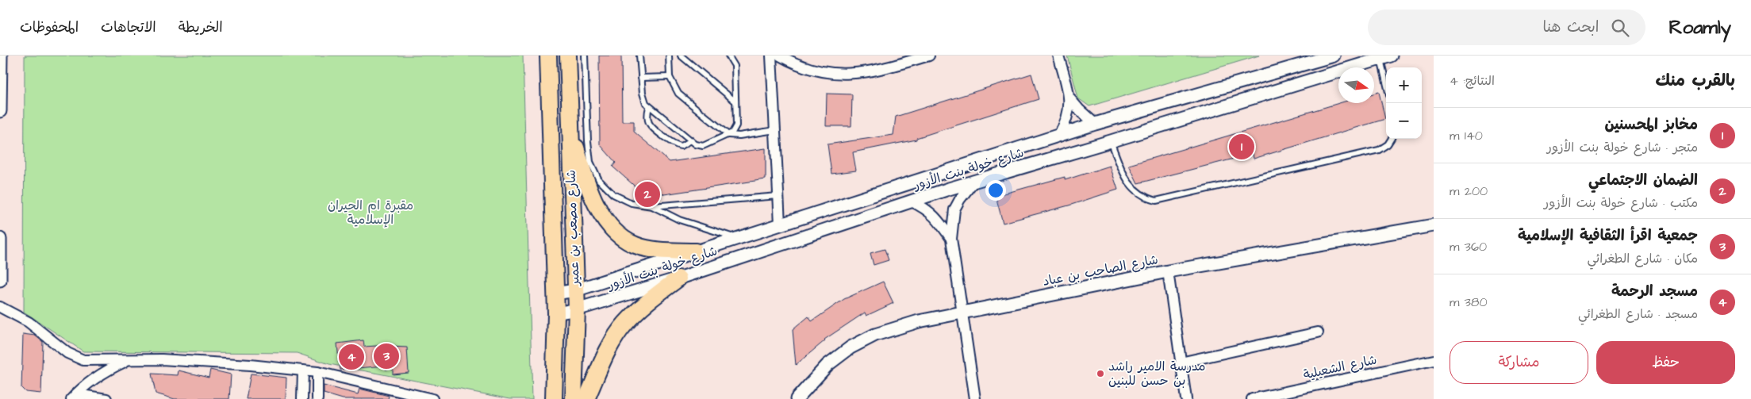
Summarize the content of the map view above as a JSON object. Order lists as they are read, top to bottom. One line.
{"streets":{"highway":["شارع مصعب بن عمير"],"street":["شارع خولة بنت الأزور","شارع الصاحب بن عباد","شارع الشعيلية"]},"crossings":[["شارع خولة بنت الأزور","شارع مصعب بن عمير"]],"parks":["مقبرة ام الحيران الإسلامية"],"places":["مدرسة الامير راشد بن حسن للبنين"],"north":"right","page":{"header":"Roamly","search":"ابحث هنا","nav":["الخريطة","الاتجاهات","المحفوظات"],"heading":["بالقرب منك","النتائج: 4"],"map_buttons":["+","−"],"list":[{"mark":"1","name":"مخابز المحسنين","note":"متجر · شارع خولة بنت الأزور","value":"140 m"},{"mark":"2","name":"الضمان الاجتماعي","note":"مكتب · شارع خولة بنت الأزور","value":"200 m"},{"mark":"3","name":"جمعية اقرأ الثقافية الإسلامية","note":"مكان · شارع الطغرائي","value":"360 m"},{"mark":"4","name":"مسجد الرحمة","note":"مسجد · شارع الطغرائي","value":"380 m"}],"pins":["1","2","3","4"],"buttons":["حفظ","مشاركة"]}}
